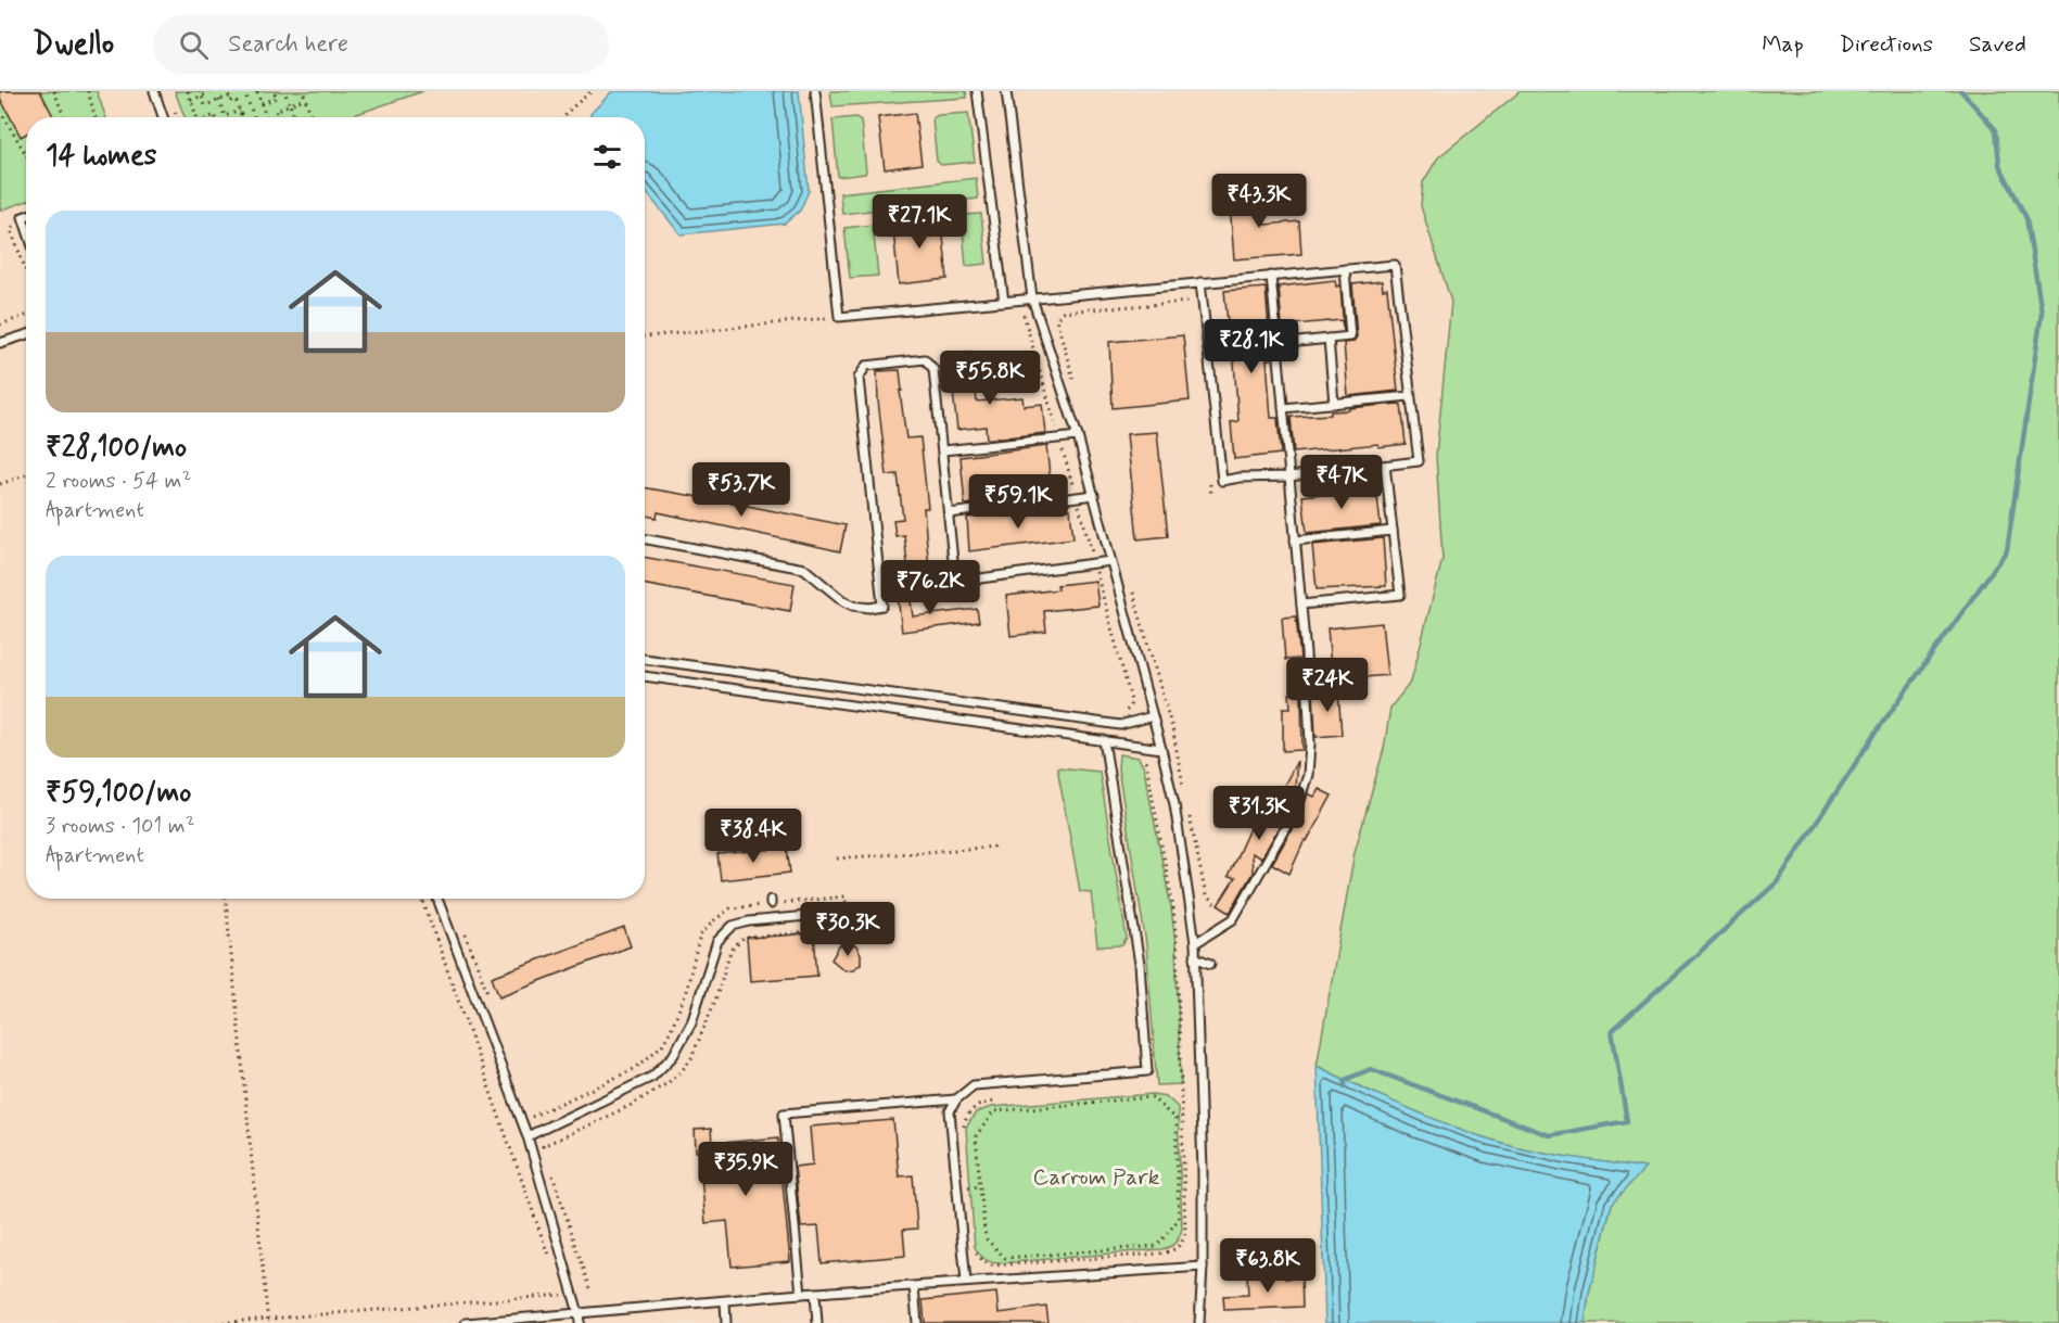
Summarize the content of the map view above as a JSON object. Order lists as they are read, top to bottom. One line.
{"parks":["Carrom Park"],"page":{"header":"Dwello","search":"Search here","nav":["Map","Directions","Saved"],"heading":"14 homes","price":["₹43.3K","₹27.1K","₹28.1K","₹55.8K","₹47K","₹53.7K","₹59.1K","₹76.2K","₹24K","₹31.3K","₹38.4K","₹30.3K","₹35.9K","₹63.8K"],"list":[{"name":"₹28,100/mo","note":"2 rooms · 54 m² · Apartment"},{"name":"₹59,100/mo","note":"3 rooms · 101 m² · Apartment"}]}}
